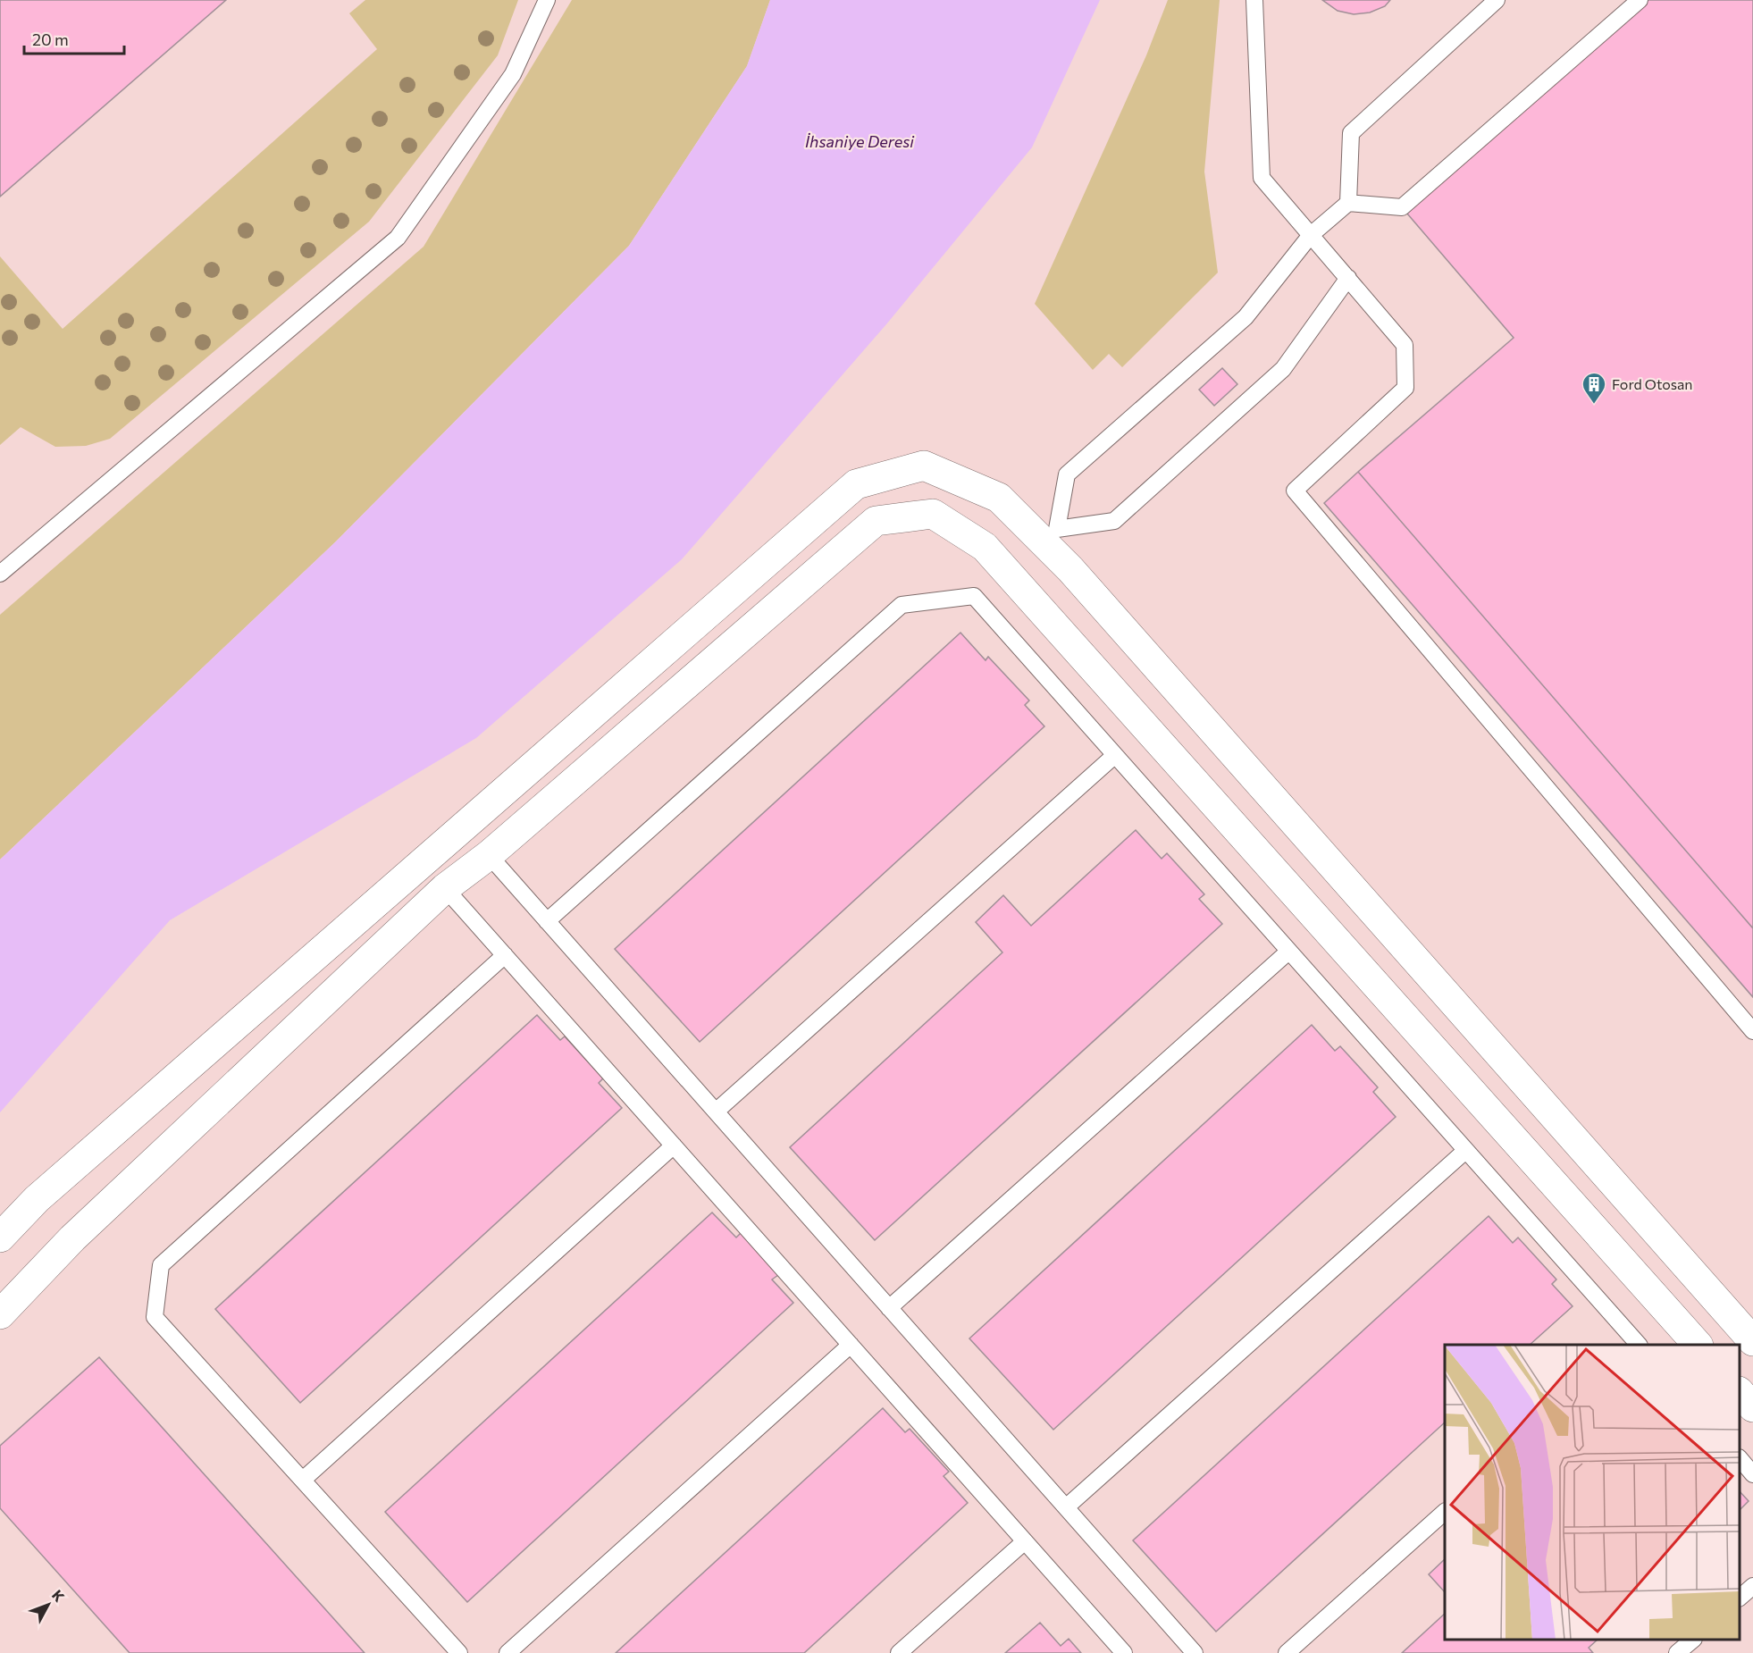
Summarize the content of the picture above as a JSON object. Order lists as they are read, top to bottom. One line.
{"water":["İhsaniye Deresi"],"places":{"building":["Ford Otosan"]},"scale_bar":"20 m","north":"top right"}
